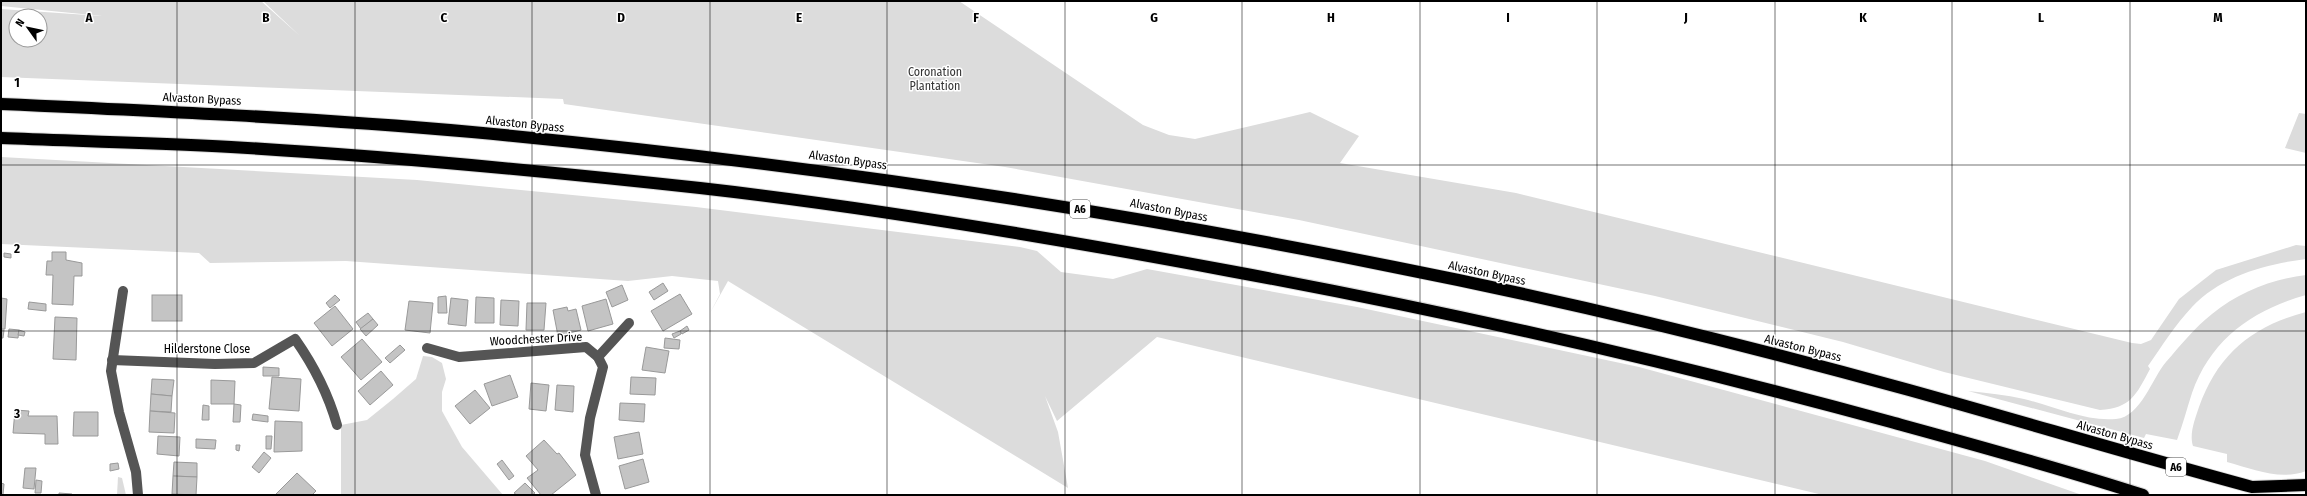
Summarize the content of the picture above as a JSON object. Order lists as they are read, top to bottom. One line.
{"streets":{"highway":["Alvaston Bypass","A6"],"street":["Woodchester Drive","Hilderstone Close"]},"parks":["Coronation Plantation"],"north":"top left","grid":{"columns":["A","B","C","D","E","F","G","H","I","J","K","L","M"],"rows":["1","2","3"]}}
